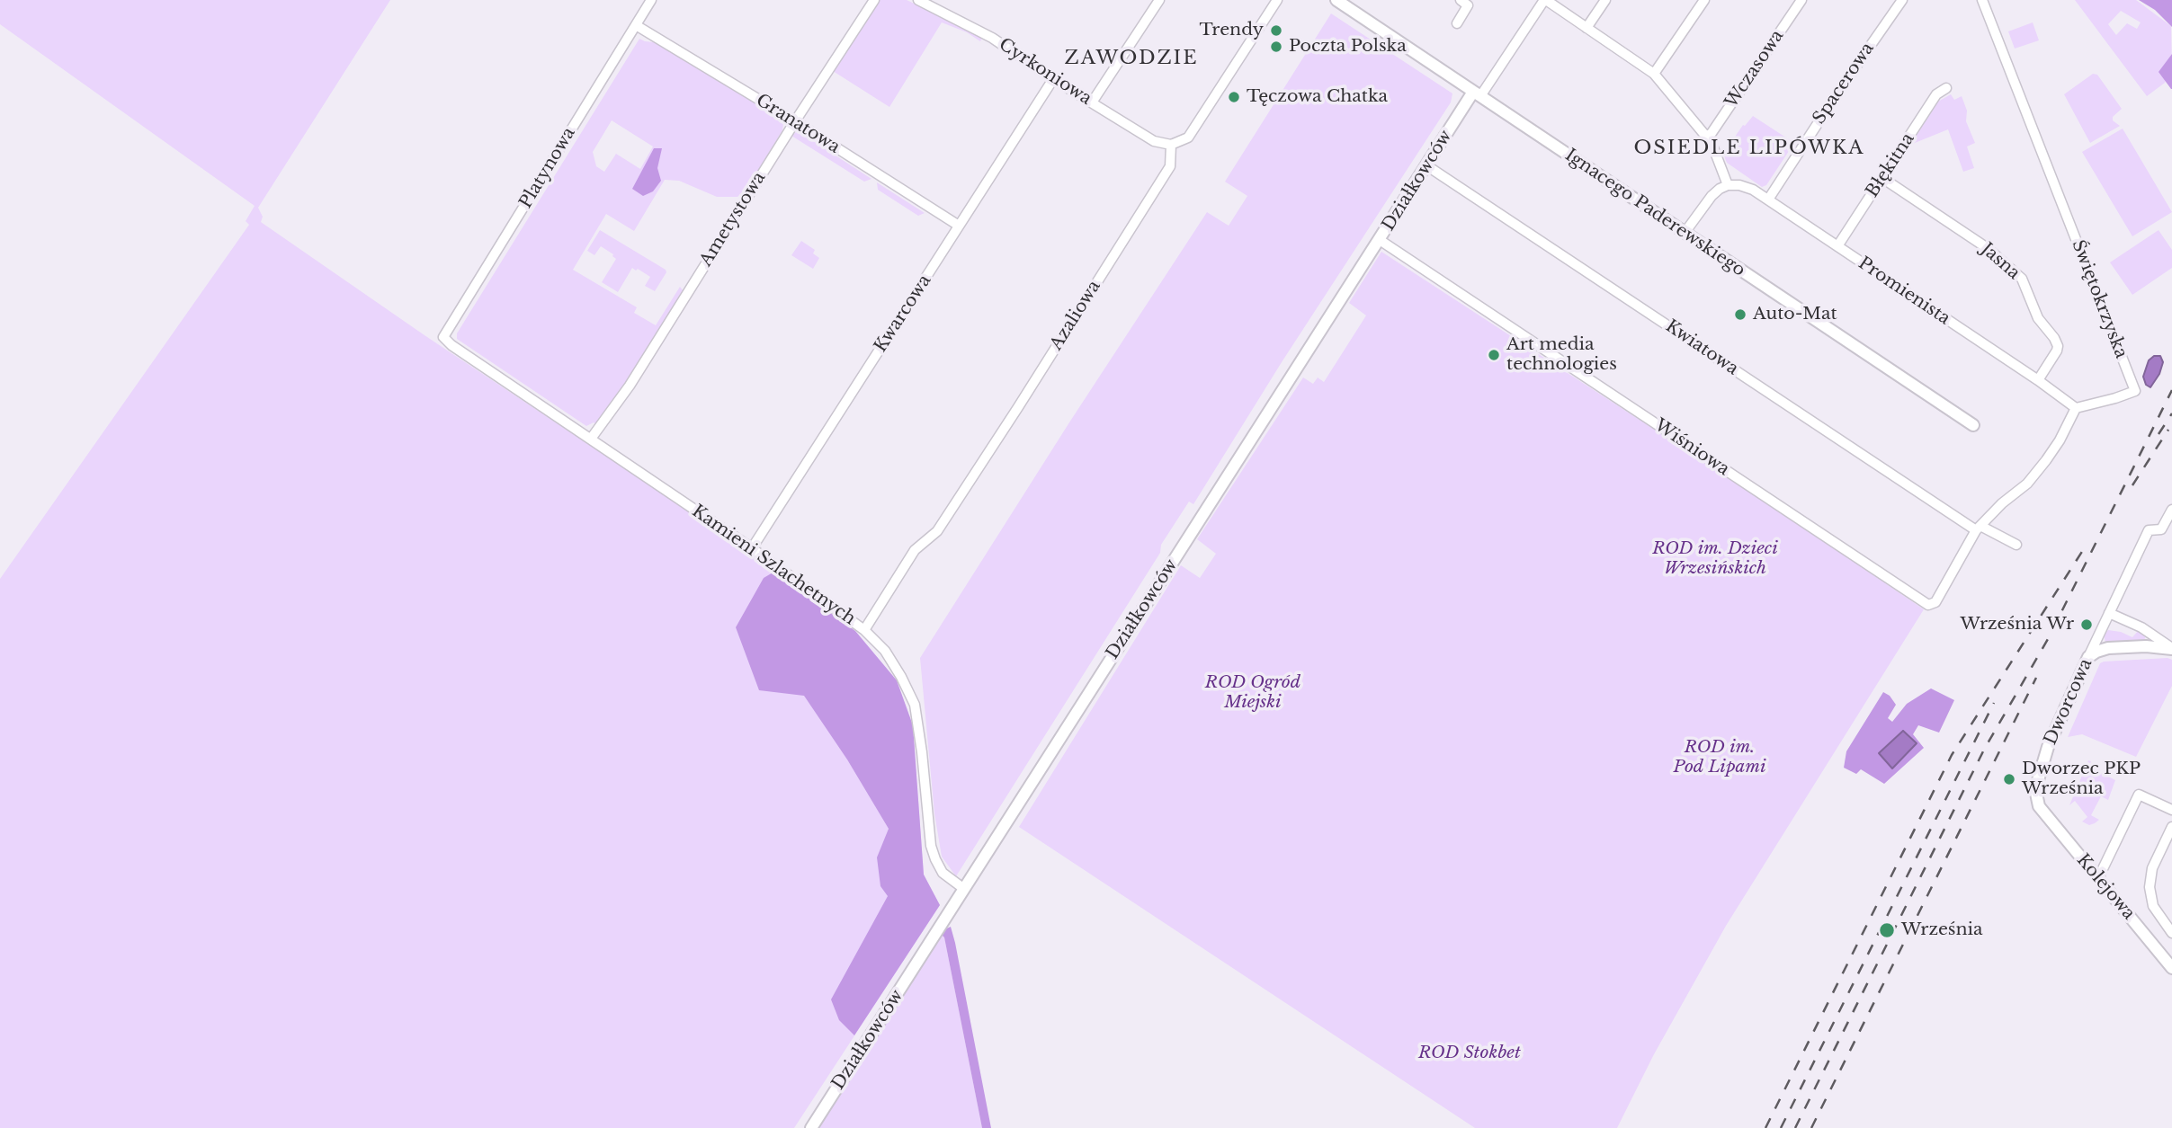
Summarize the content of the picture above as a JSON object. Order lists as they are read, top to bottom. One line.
{"streets":{"street":["Wczasowa","Cyrkoniowa","Spacerowa","Granatowa","Błękitna","Platynowa","Działkowców","Ignacego Paderewskiego","Ametystowa","Jasna","Promienista","Świętokrzyska","Kwarcowa","Azaliowa","Kwiatowa","Wiśniowa","Kamieni Szlachetnych","Dworcowa","Kolejowa"]},"crossings":[["Cyrkoniowa","Kwarcowa"],["Cyrkoniowa","Azaliowa"],["Spacerowa","Promienista"],["Granatowa","Platynowa"],["Granatowa","Ametystowa"],["Granatowa","Kwarcowa"],["Błękitna","Jasna"],["Błękitna","Promienista"],["Platynowa","Kamieni Szlachetnych"],["Działkowców","Ignacego Paderewskiego"],["Działkowców","Kwiatowa"],["Działkowców","Wiśniowa"],["Działkowców","Kamieni Szlachetnych"],["Ametystowa","Kamieni Szlachetnych"],["Jasna","Promienista"],["Promienista","Świętokrzyska"],["Kwarcowa","Kamieni Szlachetnych"],["Azaliowa","Kamieni Szlachetnych"],["Kwiatowa","Wiśniowa"],["Dworcowa","Kolejowa"]],"districts":["ZAWODZIE","OSIEDLE LIPÓWKA"],"parks":["ROD im. Dzieci Wrzesińskich","ROD Ogród Miejski","ROD im. Pod Lipami","ROD Stokbet"],"places":["Trendy","Poczta Polska","Tęczowa Chatka","Auto-Mat","Art media technologies","Września Wr","Dworzec PKP Września","Września"]}
